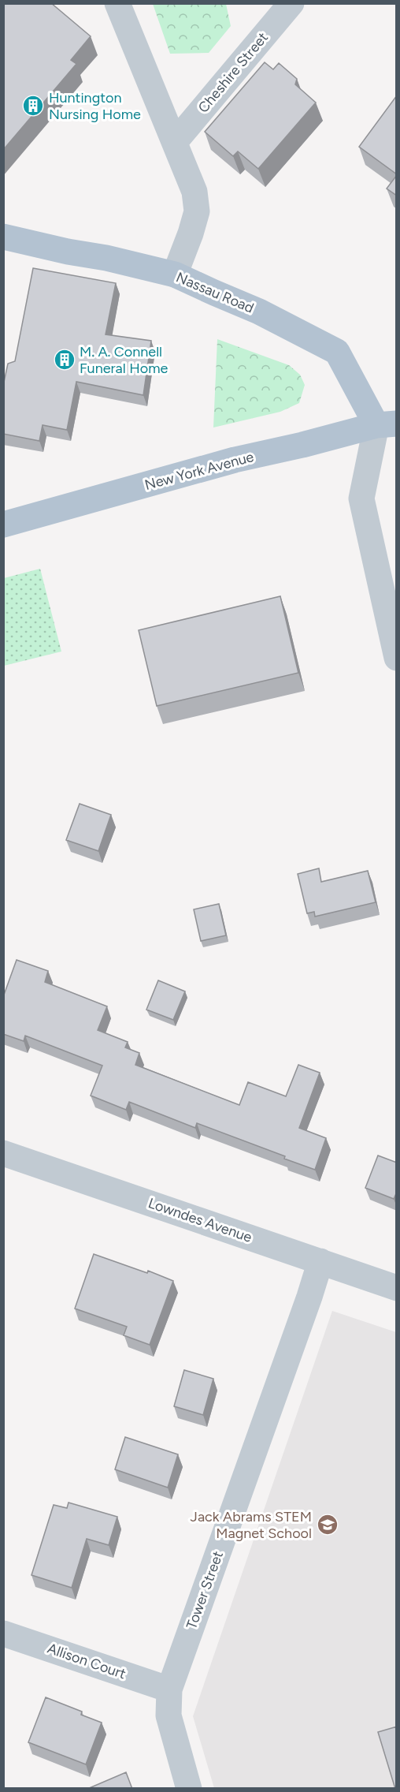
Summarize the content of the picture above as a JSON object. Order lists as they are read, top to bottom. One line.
{"streets":{"main road":["Nassau Road","New York Avenue"],"street":["Cheshire Street","Lowndes Avenue","Tower Street","Allison Court"]},"crossings":[["Nassau Road","New York Avenue"],["Lowndes Avenue","Tower Street"],["Tower Street","Allison Court"]],"places":{"building":["Huntington Nursing Home","M. A. Connell Funeral Home"],"school or university":["Jack Abrams STEM Magnet School"]}}
